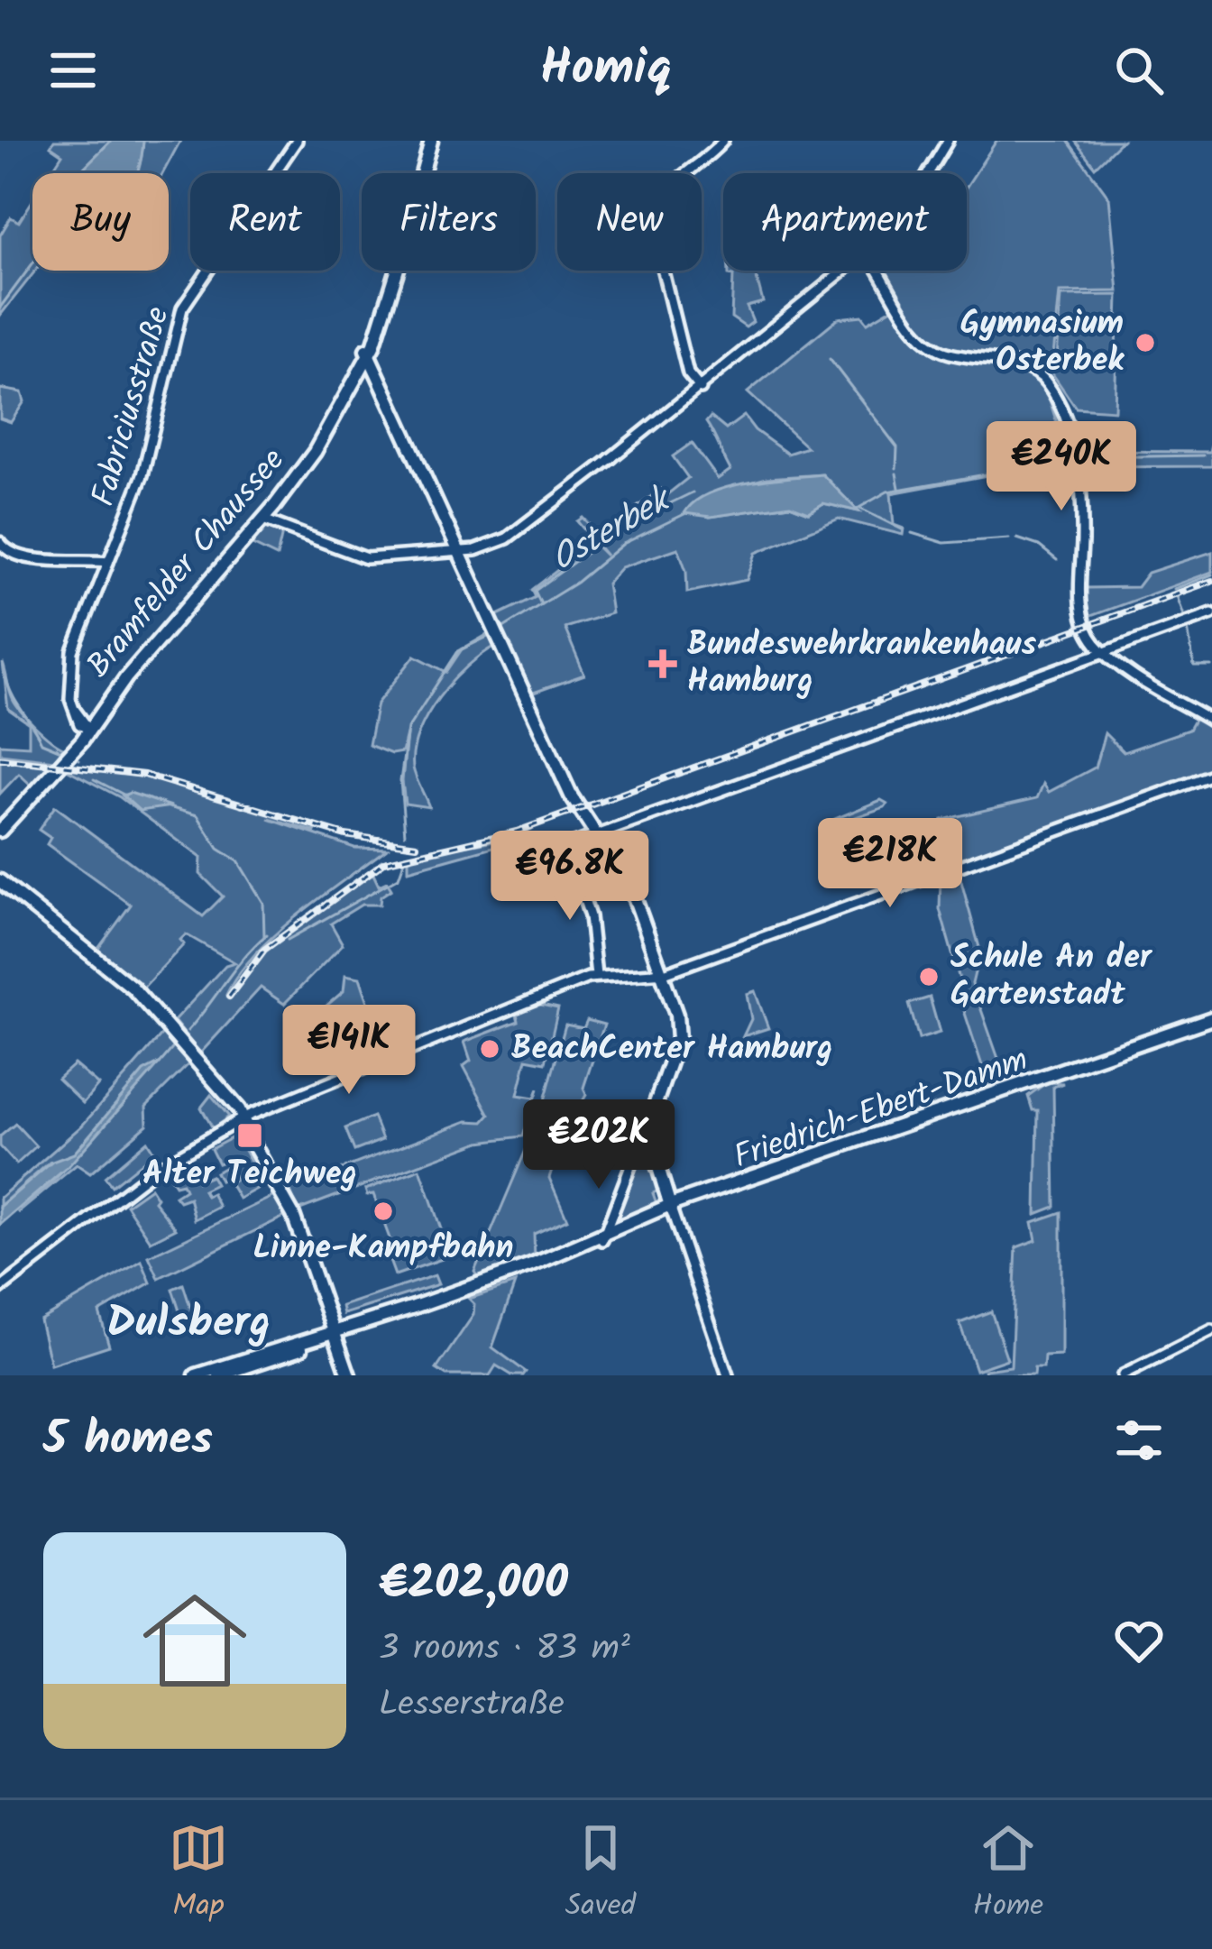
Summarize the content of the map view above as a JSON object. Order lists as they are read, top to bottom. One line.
{"streets":{"main road":["Bramfelder Chaussee","Friedrich-Ebert-Damm"],"street":["Fabriciusstraße"]},"crossings":[["Fabriciusstraße","Bramfelder Chaussee"]],"districts":["Dulsberg"],"water":["Osterbek"],"places":{"other":["Gymnasium Osterbek","Schule An der Gartenstadt","BeachCenter Hamburg","Linne-Kampfbahn"],"health":["Bundeswehrkrankenhaus Hamburg"],"transit":["Alter Teichweg"]},"page":{"header":"Homiq","chip":["Buy","Rent","Filters","New","Apartment"],"price":["€240K","€218K","€96.8K","€141K","€202K"],"heading":"5 homes","list":[{"name":"€202,000","note":"3 rooms · 83 m² · Lesserstraße"}],"tabs":["Map","Saved","Home"]}}
